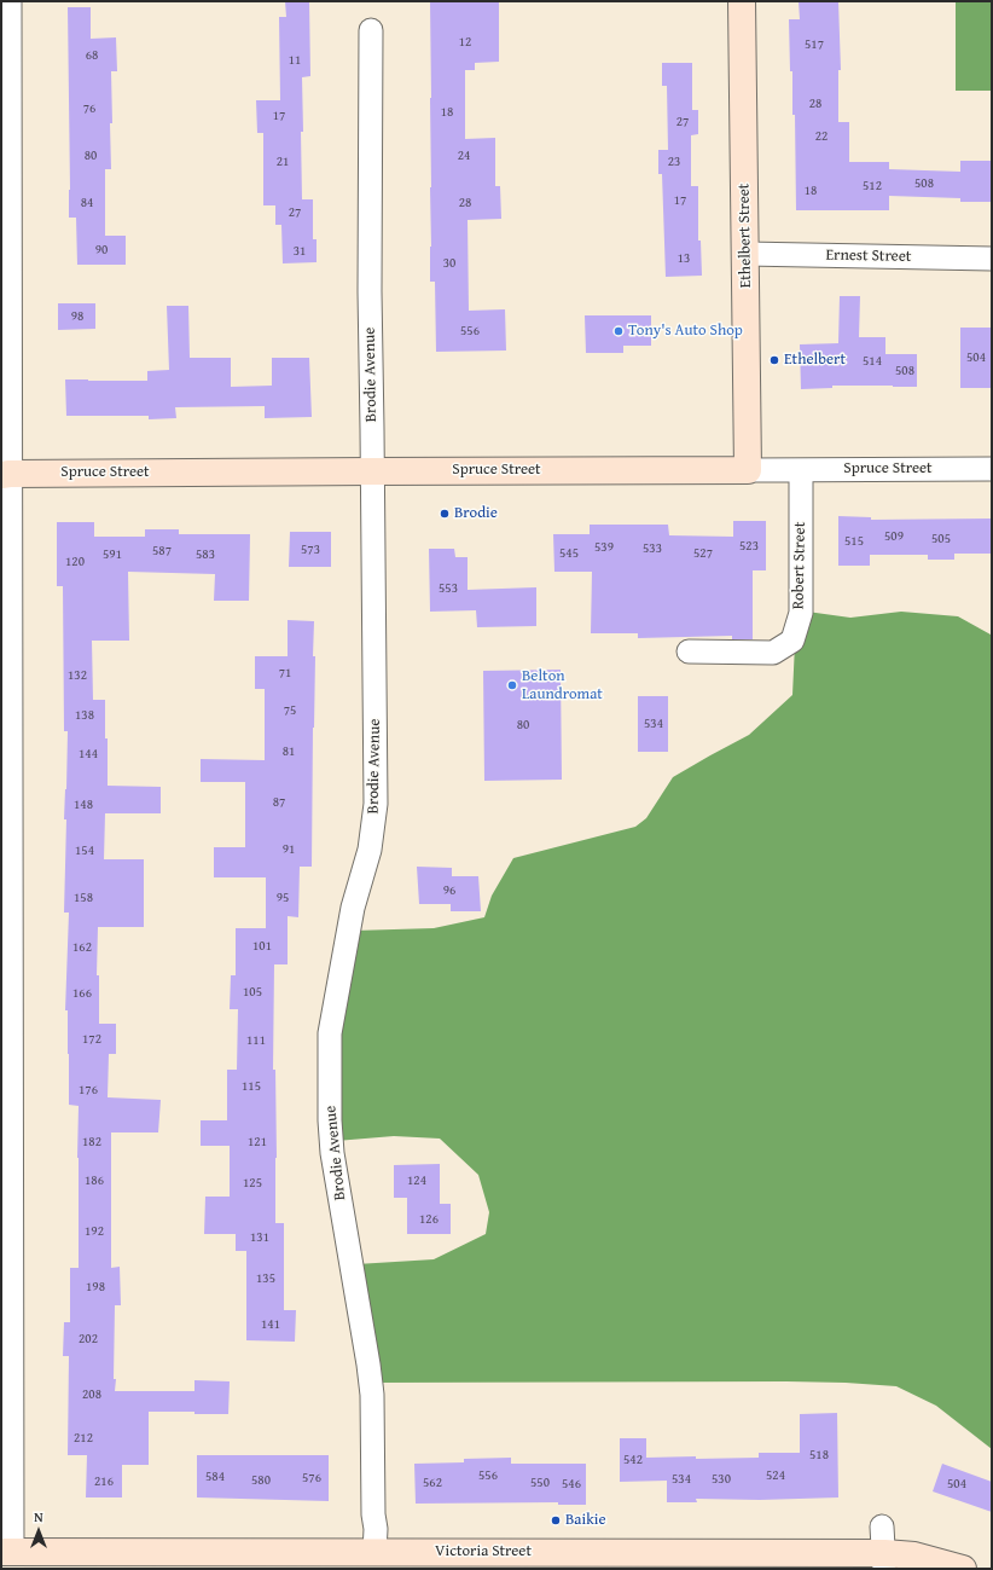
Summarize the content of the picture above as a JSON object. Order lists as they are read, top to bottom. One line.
{"streets":{"street":["Ethelbert Street","Ernest Street","Brodie Avenue","Spruce Street","Robert Street","Victoria Street"]},"crossings":[["Ethelbert Street","Ernest Street"],["Ethelbert Street","Spruce Street"],["Brodie Avenue","Spruce Street"],["Brodie Avenue","Victoria Street"],["Spruce Street","Robert Street"]],"places":["Tony's Auto Shop","Ethelbert","Brodie","Belton Laundromat","Baikie"],"house_numbers":["12","517","68","11","28","76","18","17","27","22","80","24","21","23","508","512","18","17","84","28","27","90","31","13","30","98","556","504","514","508","509","505","515","523","539","533","573","587","545","527","591","583","120","553","71","132","75","138","534","80","81","144","87","148","91","154","96","158","95","101","162","105","166","172","111","115","176","182","121","186","124","125","126","192","131","135","198","141","202","208","212","518","542","556","524","584","576","534","530","580","216","562","550","546","504"],"north":"top"}
